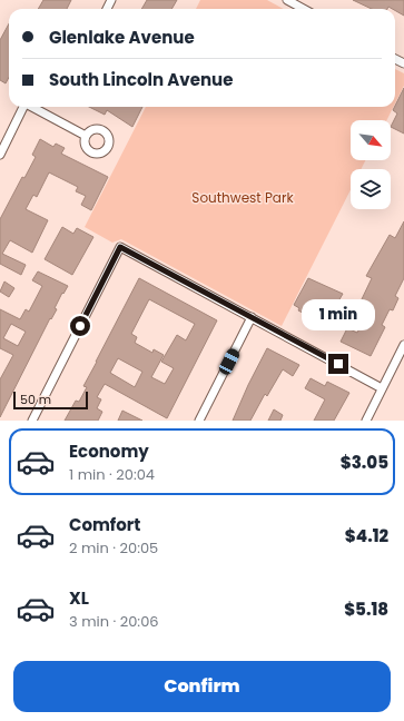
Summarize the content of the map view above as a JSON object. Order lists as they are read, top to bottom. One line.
{"parks":["Southwest Park"],"scale_bar":"50 m","north":"bottom right","page":{"banner":["Glenlake Avenue","South Lincoln Avenue"],"bubble":"1 min","scale":"50 m","list":[{"name":"Economy","note":"1 min · 20:04","value":"$3.05"},{"name":"Comfort","note":"2 min · 20:05","value":"$4.12"},{"name":"XL","note":"3 min · 20:06","value":"$5.18"}],"buttons":"Confirm"}}
